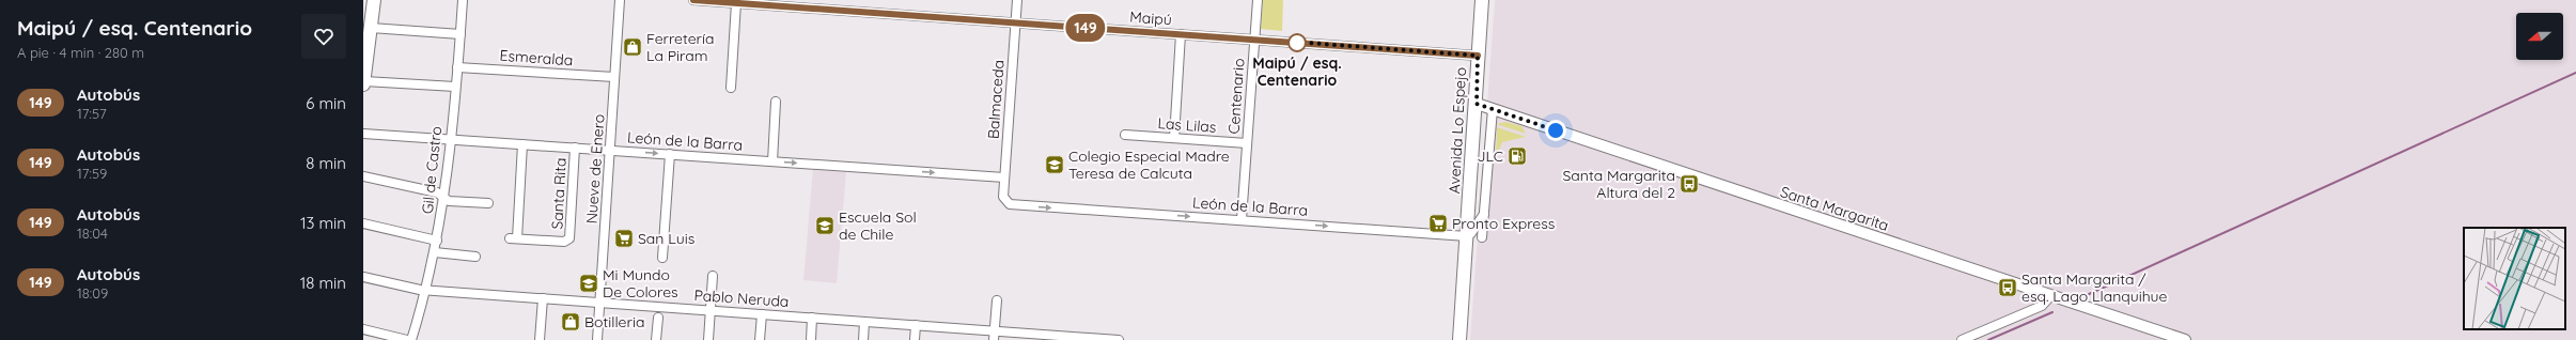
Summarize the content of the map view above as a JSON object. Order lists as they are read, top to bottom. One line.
{"streets":{"main road":["Avenida Lo Espejo"],"street":["Maipú","Esmeralda","Centenario","Balmaceda","Las Lilas","León de la Barra","Nueve de Enero","Gil de Castro","Santa Rita","Santa Margarita","Pablo Neruda"]},"crossings":[["Maipú","Centenario"],["Maipú","Balmaceda"],["Maipú","Avenida Lo Espejo"],["Esmeralda","Nueve de Enero"],["Esmeralda","Gil de Castro"],["Centenario","Las Lilas"],["Centenario","León de la Barra"],["Balmaceda","León de la Barra"],["Avenida Lo Espejo","León de la Barra"],["Avenida Lo Espejo","Santa Margarita"],["León de la Barra","Nueve de Enero"],["León de la Barra","Gil de Castro"],["León de la Barra","Santa Rita"],["Nueve de Enero","Pablo Neruda"],["Gil de Castro","Pablo Neruda"]],"one_way":["León de la Barra"],"places":{"other":["Maipú / esq. Centenario"],"shop":["Ferretería La Piram","Botilleria"],"fuel station":["JLC"],"school or university":["Colegio Especial Madre Teresa de Calcuta","Escuela Sol de Chile","Mi Mundo De Colores"],"bus stop":["Santa Margarita Altura del 2","Santa Margarita / esq. Lago Llanquihue"],"supermarket":["Pronto Express","San Luis"]},"lines":["bus line 149"],"north":"left","page":{"heading":["Maipú / esq. Centenario","A pie · 4 min · 280 m"],"on_map":"149","list":[{"mark":"149","name":"Autobús","note":"17:57","value":"6 min"},{"mark":"149","name":"Autobús","note":"17:59","value":"8 min"},{"mark":"149","name":"Autobús","note":"18:04","value":"13 min"},{"mark":"149","name":"Autobús","note":"18:09","value":"18 min"}]}}
